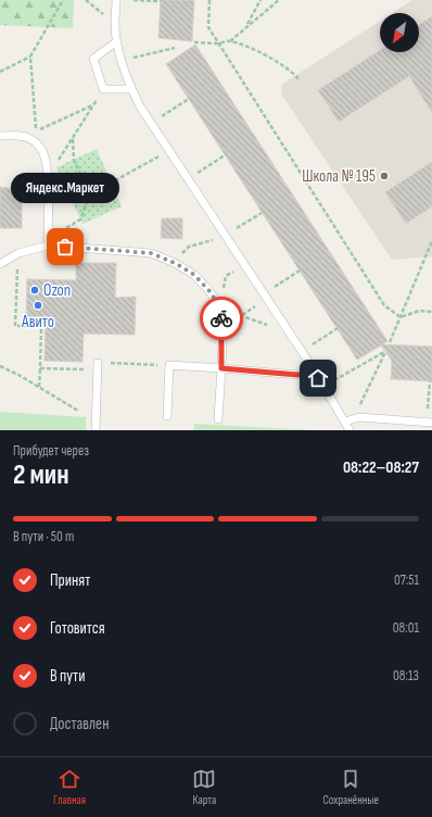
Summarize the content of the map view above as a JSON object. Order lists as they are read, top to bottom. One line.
{"places":["Школа № 195","Яндекс.Маркет","Ozon","Авито"],"north":"bottom left","page":{"bubble":"Яндекс.Маркет","heading":["2 мин","Прибудет через","08:22–08:27"],"bar":"В пути · 50 m","list":[["Принят","07:51"],["Готовится","08:01"],["В пути","08:13"],"Доставлен"],"tabs":["Главная","Карта","Сохранённые"]}}
